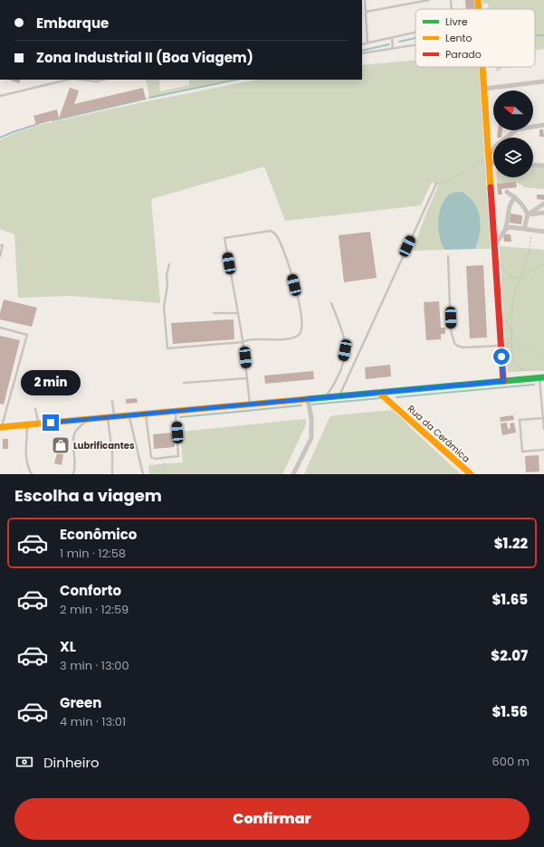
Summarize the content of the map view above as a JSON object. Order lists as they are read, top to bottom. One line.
{"streets":{"main road":["Rua da Cerâmica"]},"places":{"shop":["Lubrificantes"]},"legend":["Livre","Lento","Parado"],"north":"left","page":{"banner":["Embarque","Zona Industrial II (Boa Viagem)"],"bubble":"2 min","heading":"Escolha a viagem","list":[{"name":"Econômico","note":"1 min · 12:58","value":"$1.22"},{"name":"Conforto","note":"2 min · 12:59","value":"$1.65"},{"name":"XL","note":"3 min · 13:00","value":"$2.07"},{"name":"Green","note":"4 min · 13:01","value":"$1.56"}],"pay":["Dinheiro","600 m"],"buttons":"Confirmar"}}
